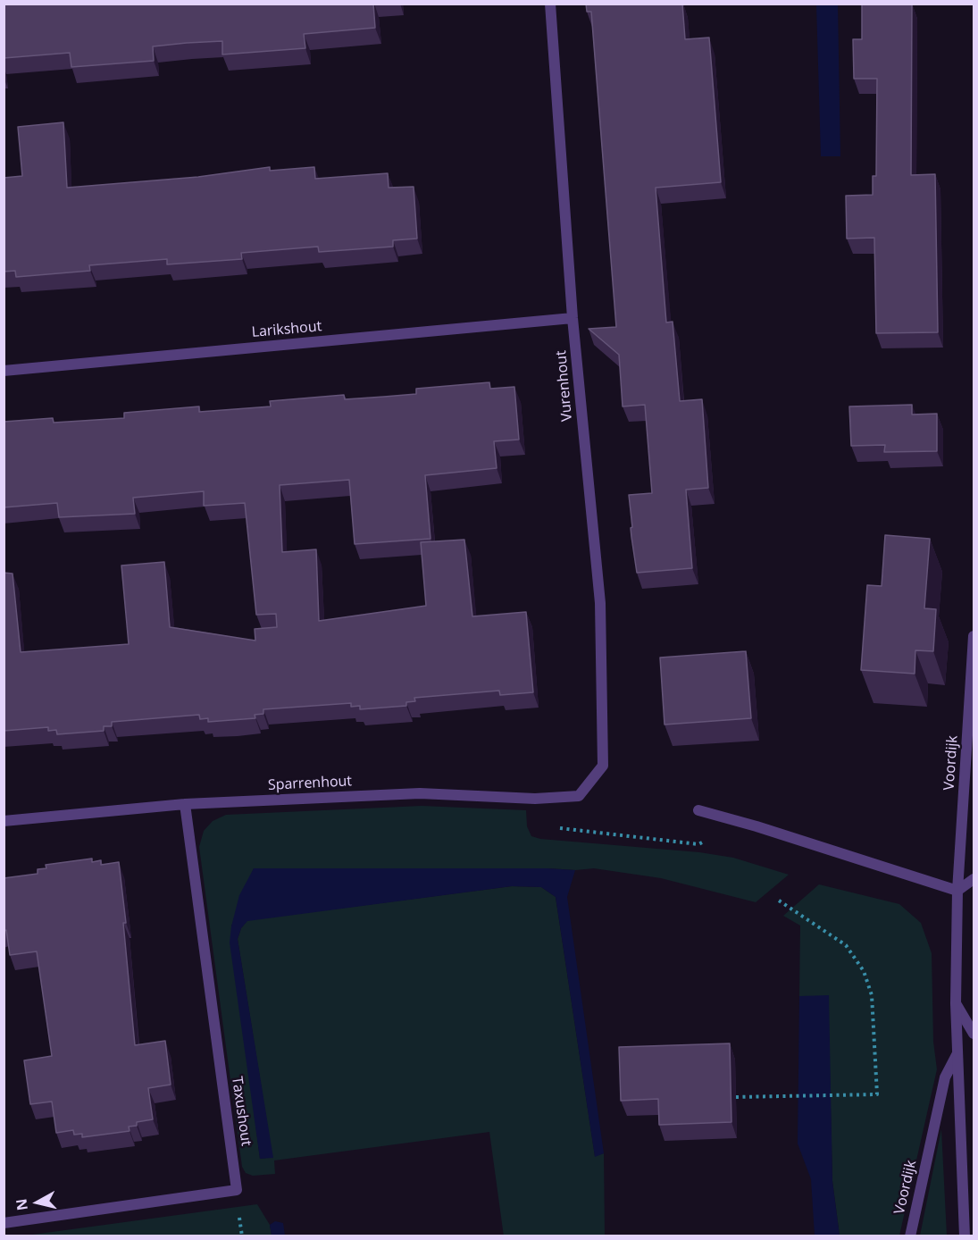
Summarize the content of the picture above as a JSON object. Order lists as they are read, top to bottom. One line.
{"streets":{"street":["Larikshout","Vurenhout","Voordijk","Sparrenhout","Taxushout"]},"crossings":[["Larikshout","Vurenhout"],["Vurenhout","Sparrenhout"],["Sparrenhout","Taxushout"]],"north":"left"}
